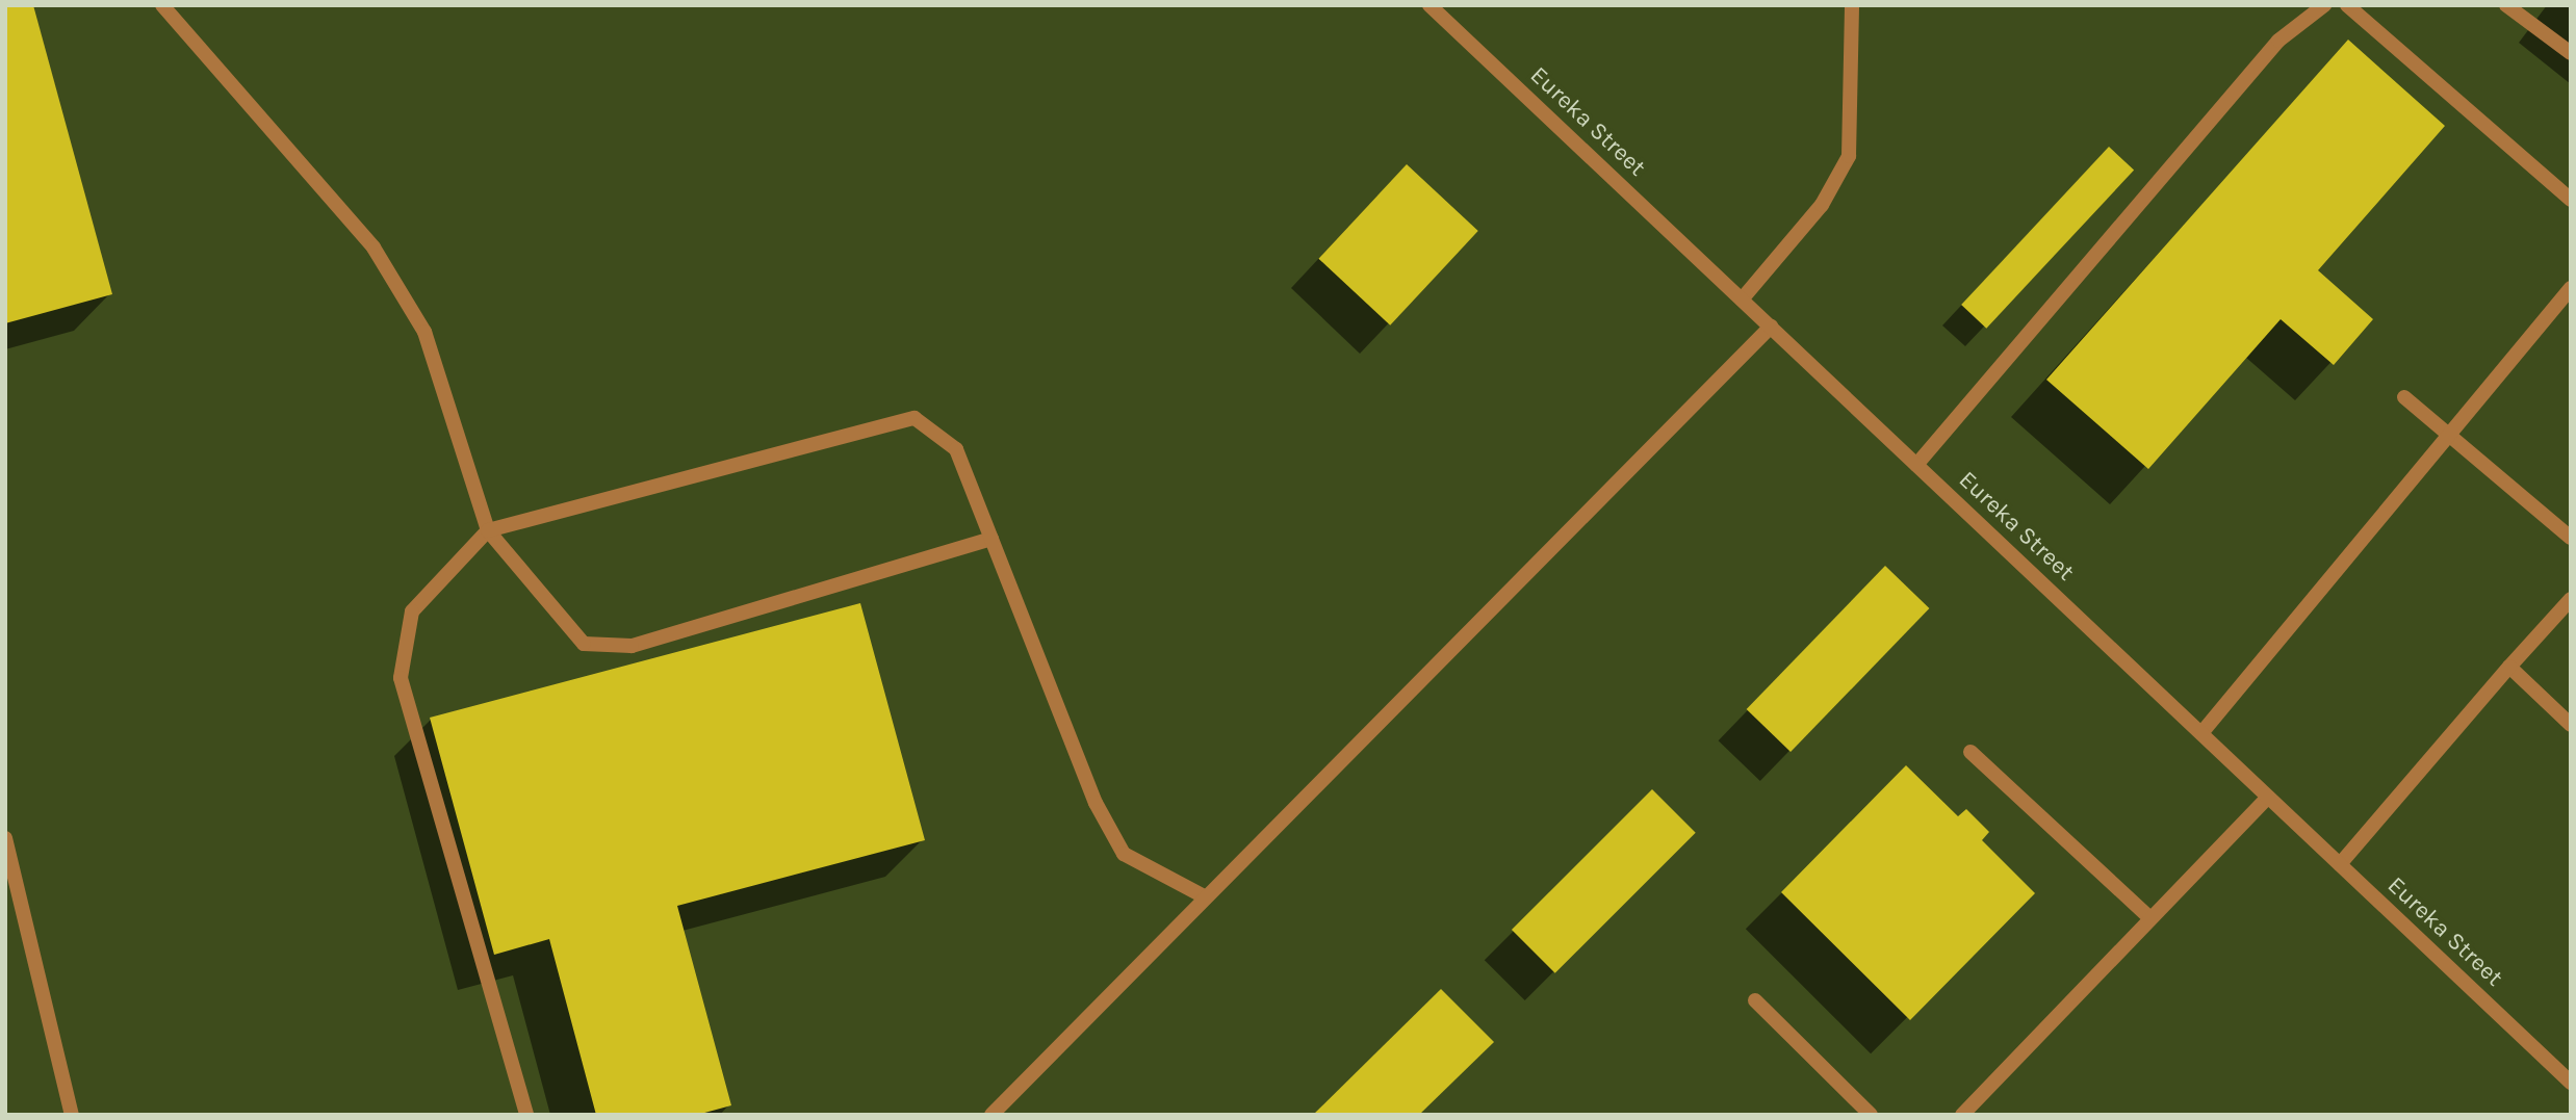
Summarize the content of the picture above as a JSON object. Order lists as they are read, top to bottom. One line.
{"streets":{"street":["Eureka Street"]}}
